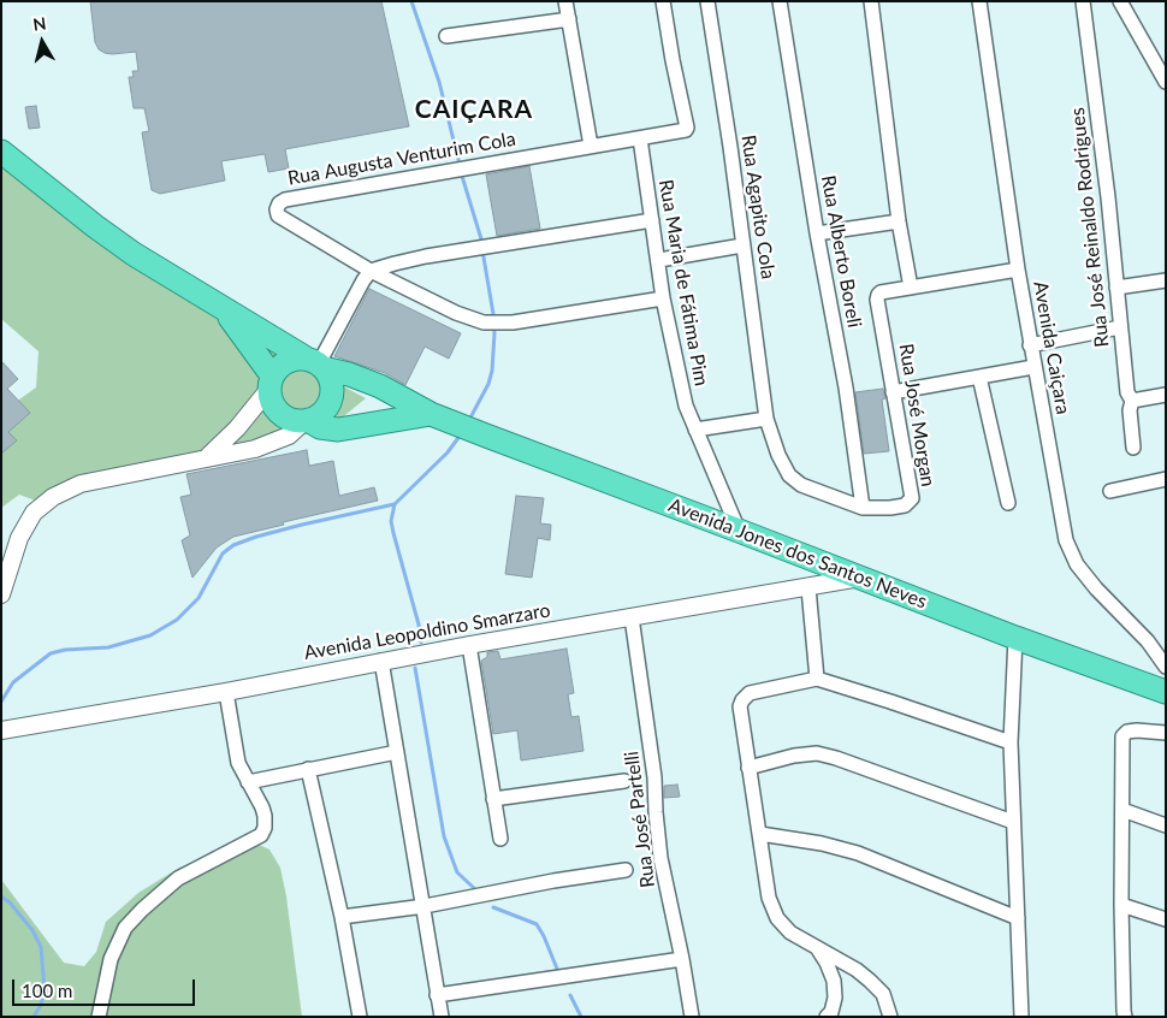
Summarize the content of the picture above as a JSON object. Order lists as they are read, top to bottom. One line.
{"streets":{"highway":["Avenida Jones dos Santos Neves"],"street":["Rua Augusta Venturim Cola","Rua Agapito Cola","Rua José Reinaldo Rodrigues","Rua Alberto Boreli","Rua Maria de Fátima Pim","Avenida Caiçara","Rua José Morgan","Avenida Leopoldino Smarzaro","Rua José Partelli"]},"crossings":[["Rua Augusta Venturim Cola","Rua Maria de Fátima Pim"],["Rua Agapito Cola","Rua José Morgan"],["Rua Alberto Boreli","Rua José Morgan"],["Rua Maria de Fátima Pim","Avenida Jones dos Santos Neves"],["Avenida Jones dos Santos Neves","Avenida Leopoldino Smarzaro"],["Avenida Leopoldino Smarzaro","Rua José Partelli"]],"districts":["CAIÇARA"],"scale_bar":"100 m","north":"top"}
